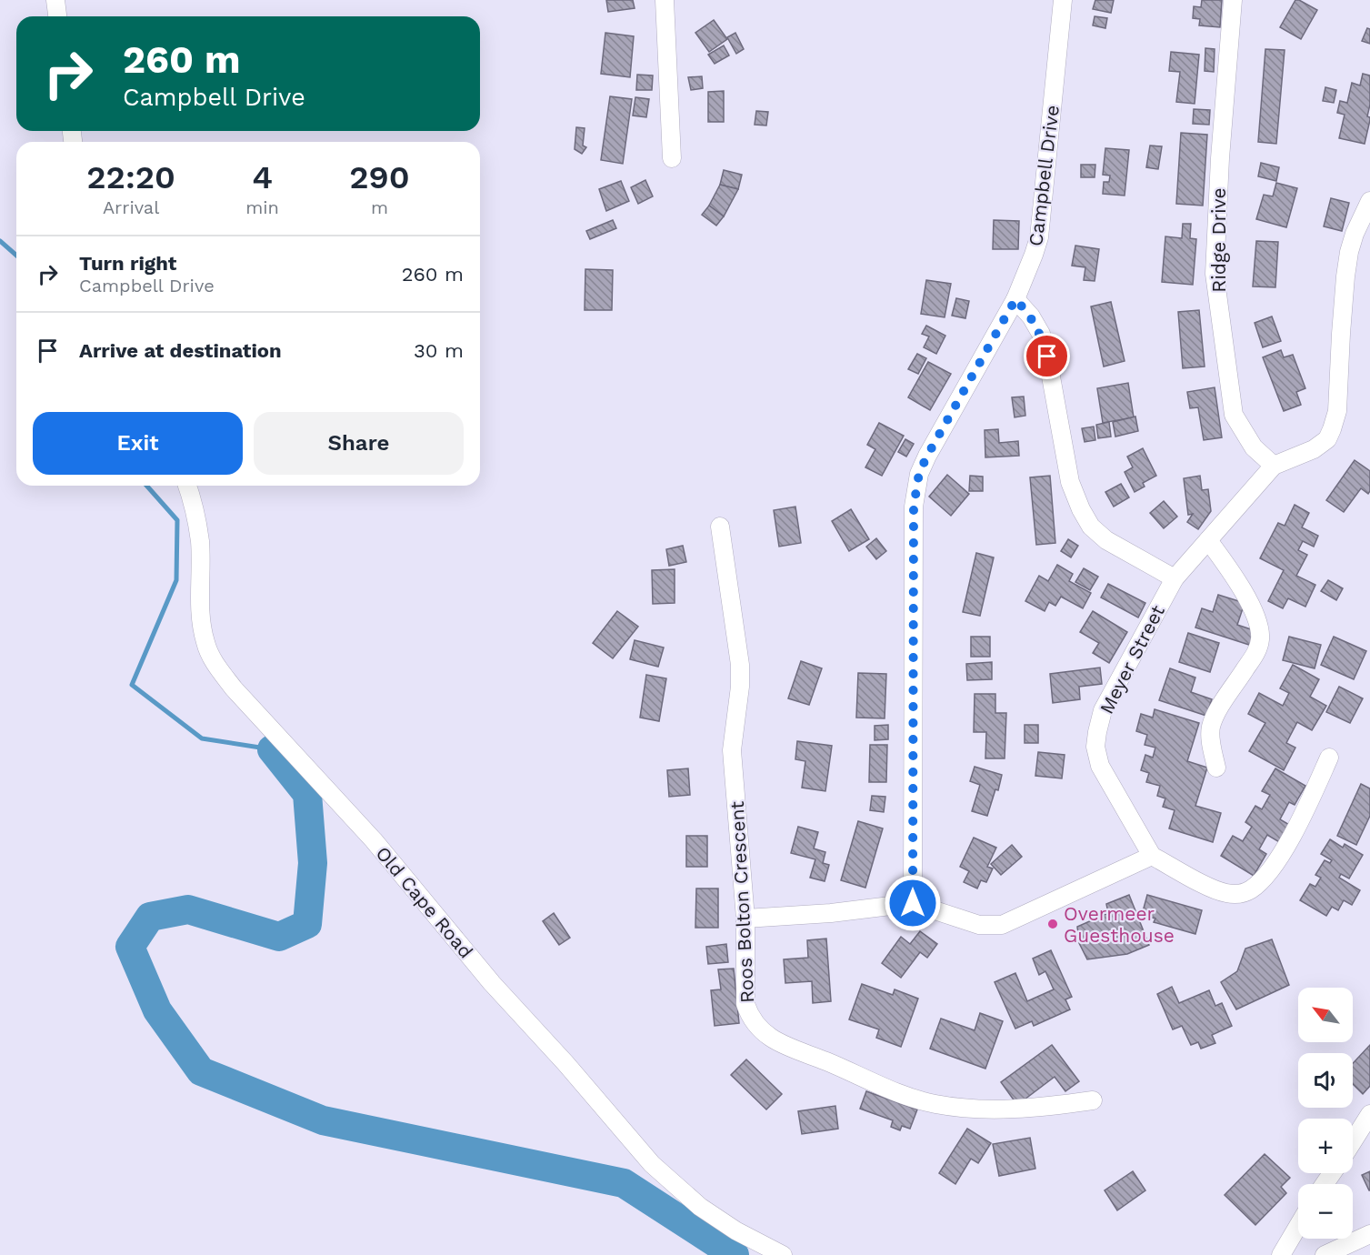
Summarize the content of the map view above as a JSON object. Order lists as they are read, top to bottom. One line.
{"streets":{"street":["Campbell Drive","Ridge Drive","Meyer Street","Old Cape Road","Roos Bolton Crescent"]},"crossings":[["Ridge Drive","Meyer Street"]],"places":["Overmeer Guesthouse"],"north":"top left","page":{"turn":["260 m","Campbell Drive"],"eta":["22:20","Arrival","4","min","290","m"],"list":[{"name":"Turn right","note":"Campbell Drive","value":"260 m"},{"name":"Arrive at destination","value":"30 m"}],"buttons":["Exit","Share"],"map_buttons":["+","−"]}}
